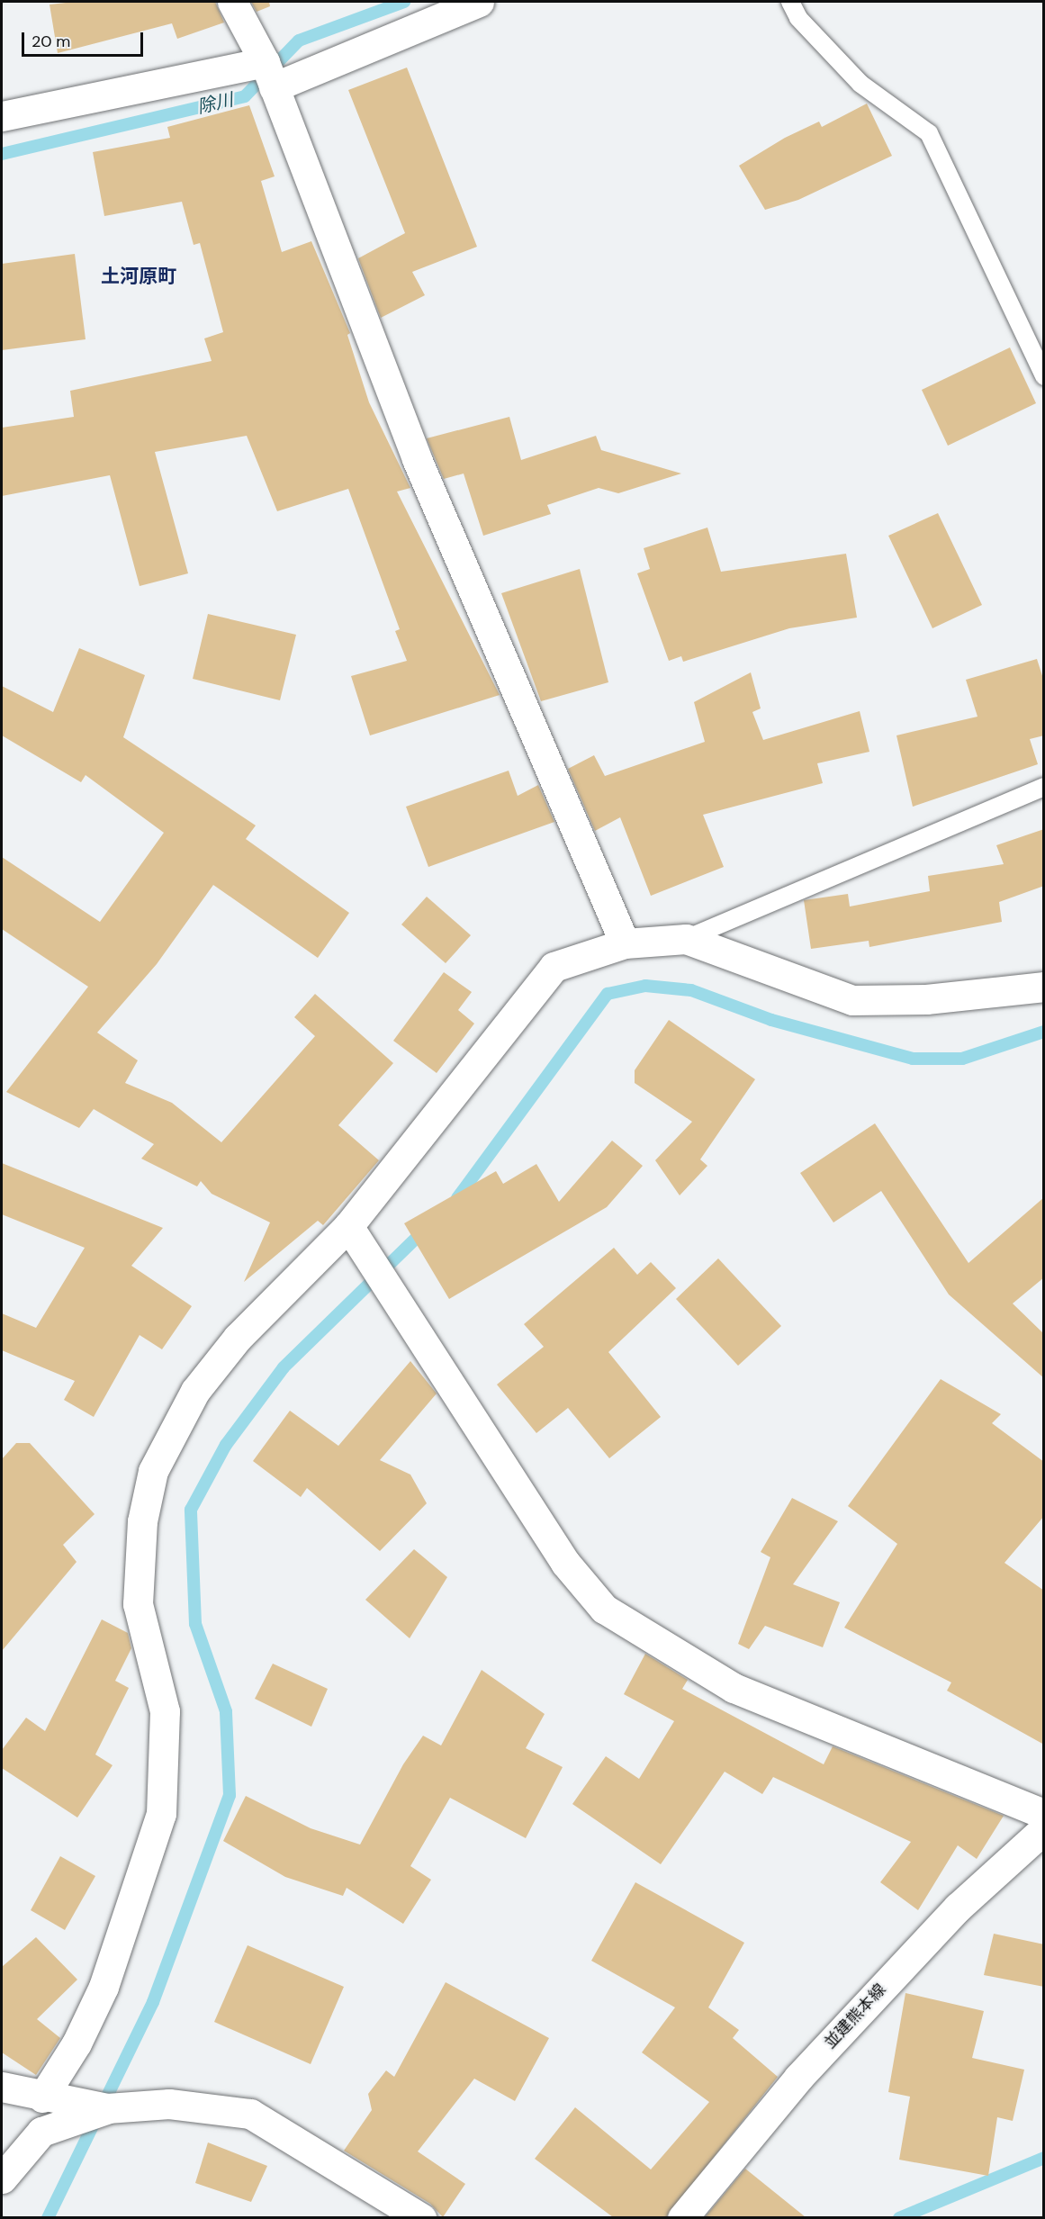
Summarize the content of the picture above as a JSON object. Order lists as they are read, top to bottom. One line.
{"streets":{"street":["並建熊本線"]},"districts":["土河原町"],"water":["除川"],"scale_bar":"20 m"}
